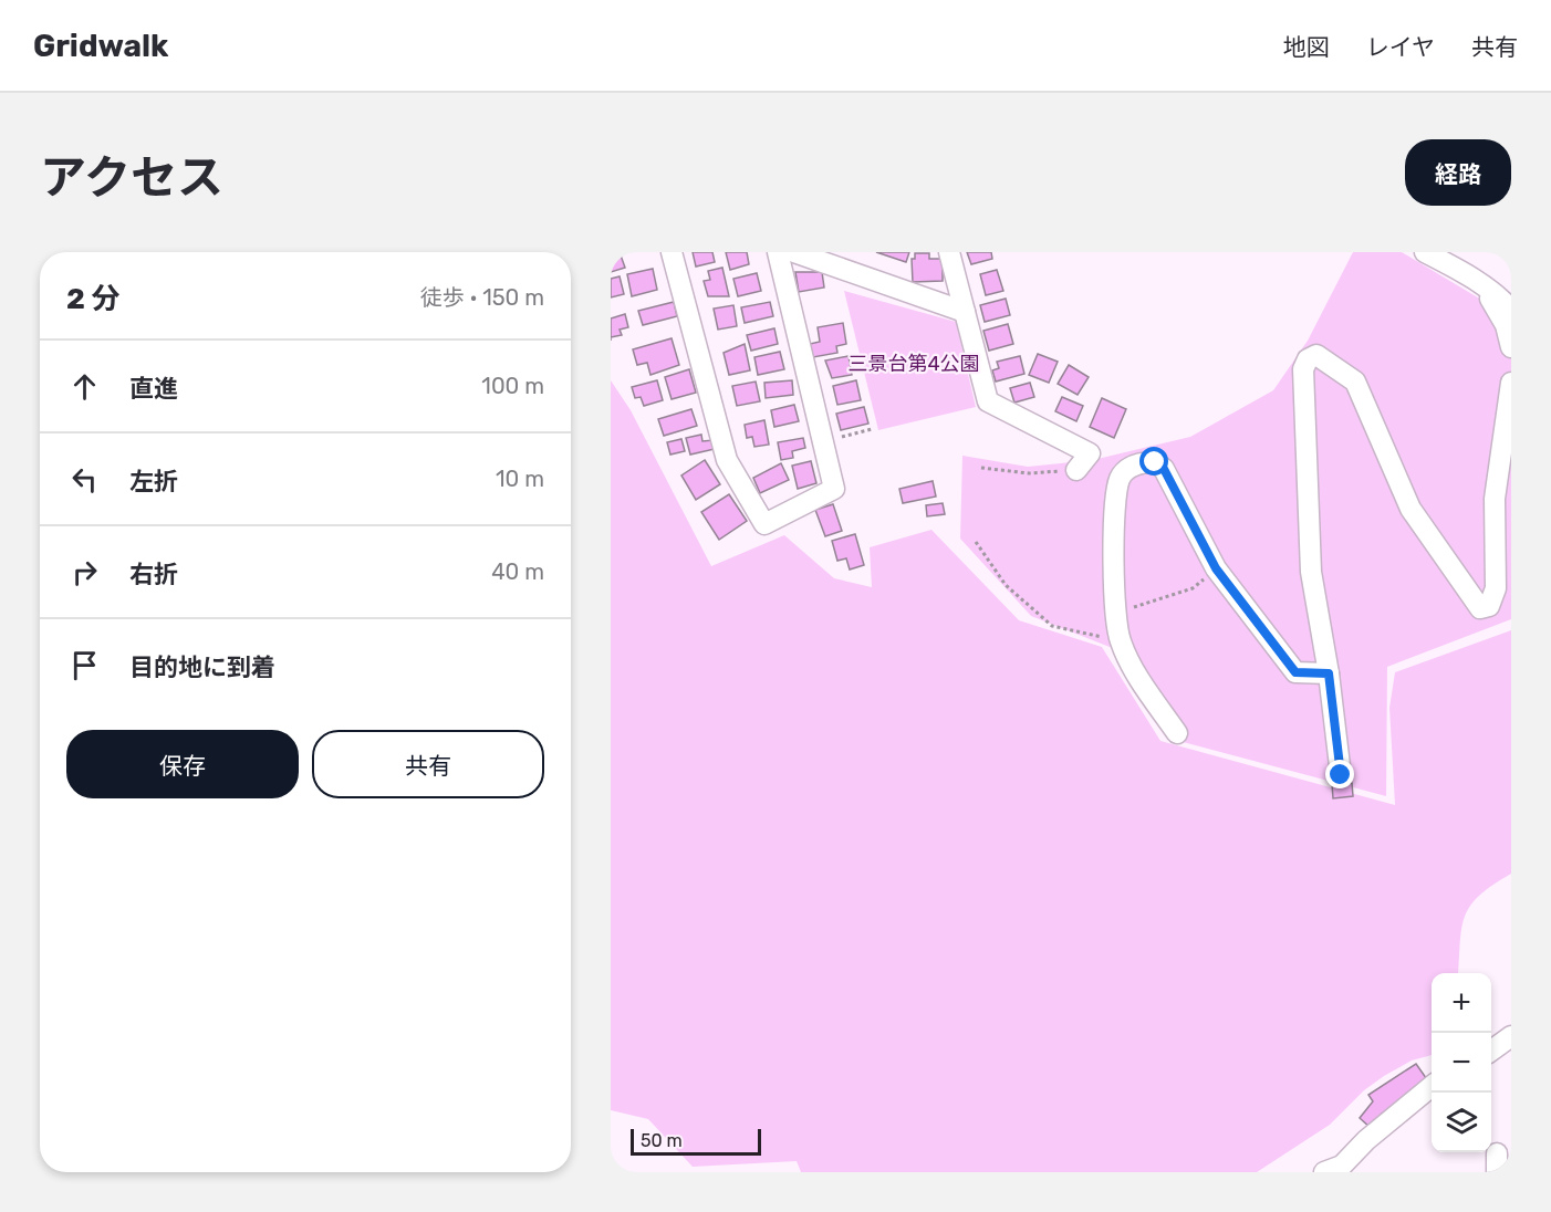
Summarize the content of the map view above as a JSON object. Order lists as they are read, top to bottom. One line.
{"parks":["三景台第4公園"],"scale_bar":"50 m","page":{"header":"Gridwalk","nav":["地図","レイヤ","共有"],"title":"アクセス","buttons":["経路",["保存","共有"]],"heading":["2 分","徒歩 · 150 m"],"list":[["直進","100 m"],["左折","10 m"],["右折","40 m"],"目的地に到着"],"map_buttons":["+","−"],"scale":"50 m"}}
